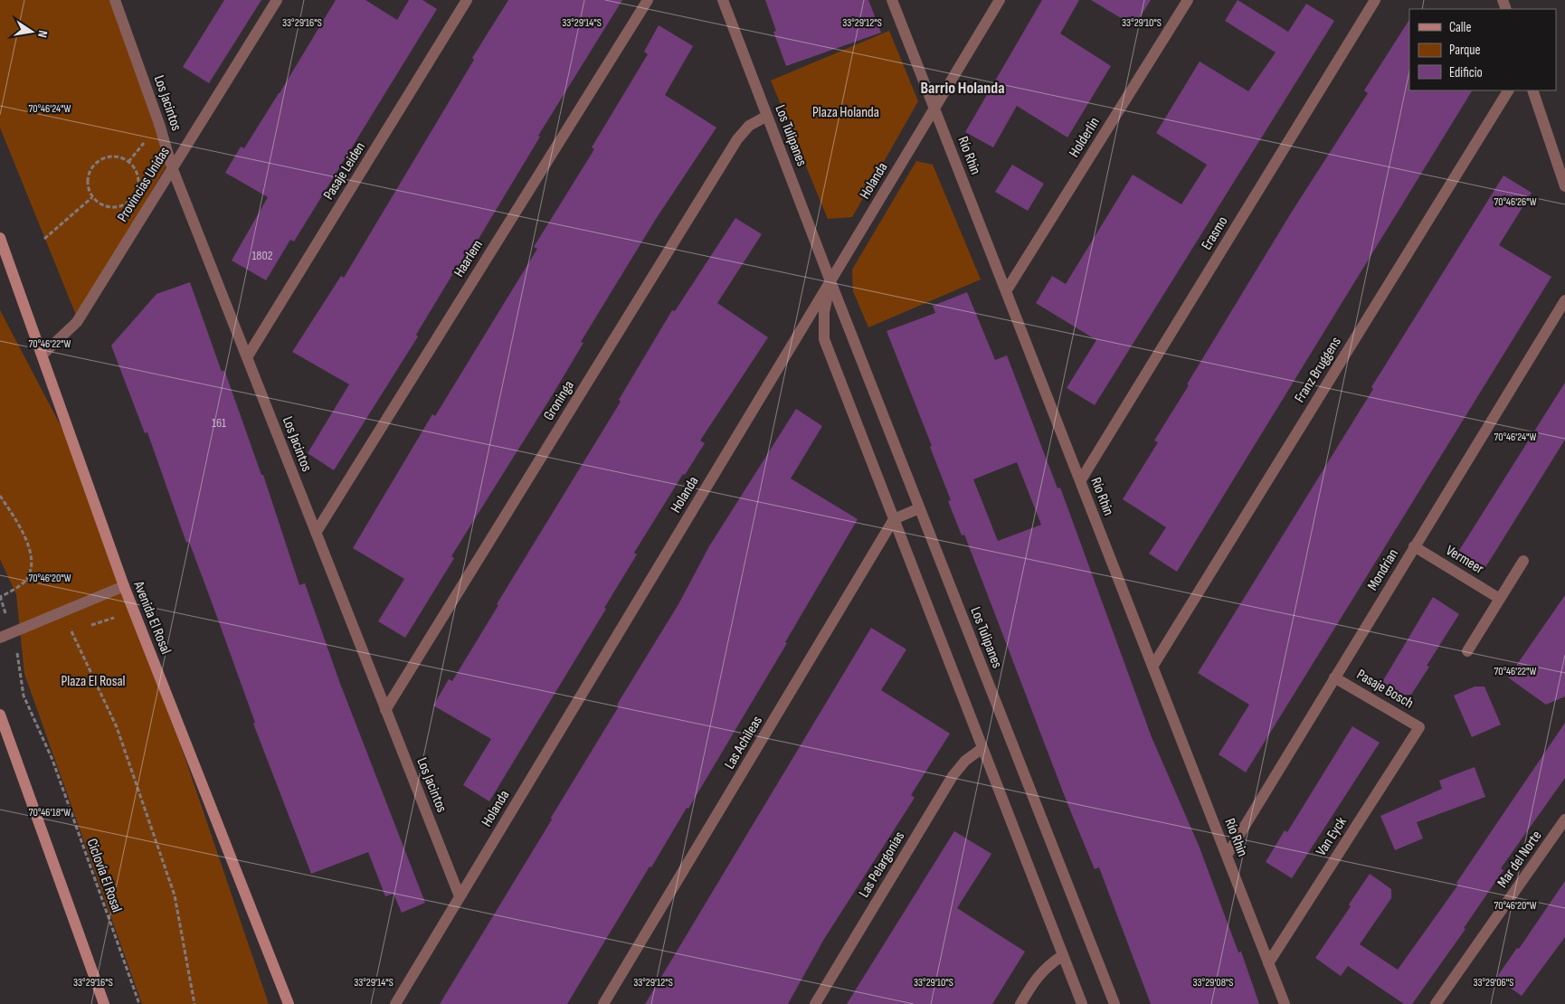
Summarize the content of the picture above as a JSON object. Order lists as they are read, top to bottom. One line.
{"streets":{"street":["Los Jacintos","Los Tulipanes","Holderlin","Río Rhin","Pasaje Leiden","Holanda","Provincias Unidas","Erasmo","Haarlem","Franz Bruggens","Groninga","Vermeer","Mondrian","Avenida El Rosal","Pasaje Bosch","Las Achileas","Van Eyck","Mar del Norte","Las Pelargonias"],"path":["Ciclovía El Rosal"]},"crossings":[["Los Jacintos","Pasaje Leiden"],["Los Jacintos","Holanda"],["Los Jacintos","Provincias Unidas"],["Los Jacintos","Haarlem"],["Los Jacintos","Groninga"],["Los Tulipanes","Holanda"],["Los Tulipanes","Groninga"],["Holderlin","Río Rhin"],["Río Rhin","Holanda"],["Río Rhin","Erasmo"],["Río Rhin","Franz Bruggens"],["Río Rhin","Mondrian"],["Río Rhin","Van Eyck"],["Provincias Unidas","Avenida El Rosal"],["Vermeer","Mondrian"],["Mondrian","Pasaje Bosch"],["Pasaje Bosch","Van Eyck"]],"districts":["Barrio Holanda"],"parks":["Plaza Holanda","Plaza El Rosal"],"house_numbers":["1802","161"],"legend":["Calle","Parque","Edificio"],"north":"right","coordinates":["33°29'16\"S","33°29'14\"S","33°29'12\"S","33°29'10\"S","70°46'24\"W","70°46'26\"W","70°46'22\"W","70°46'20\"W","70°46'18\"W","33°29'08\"S","33°29'06\"S"]}
